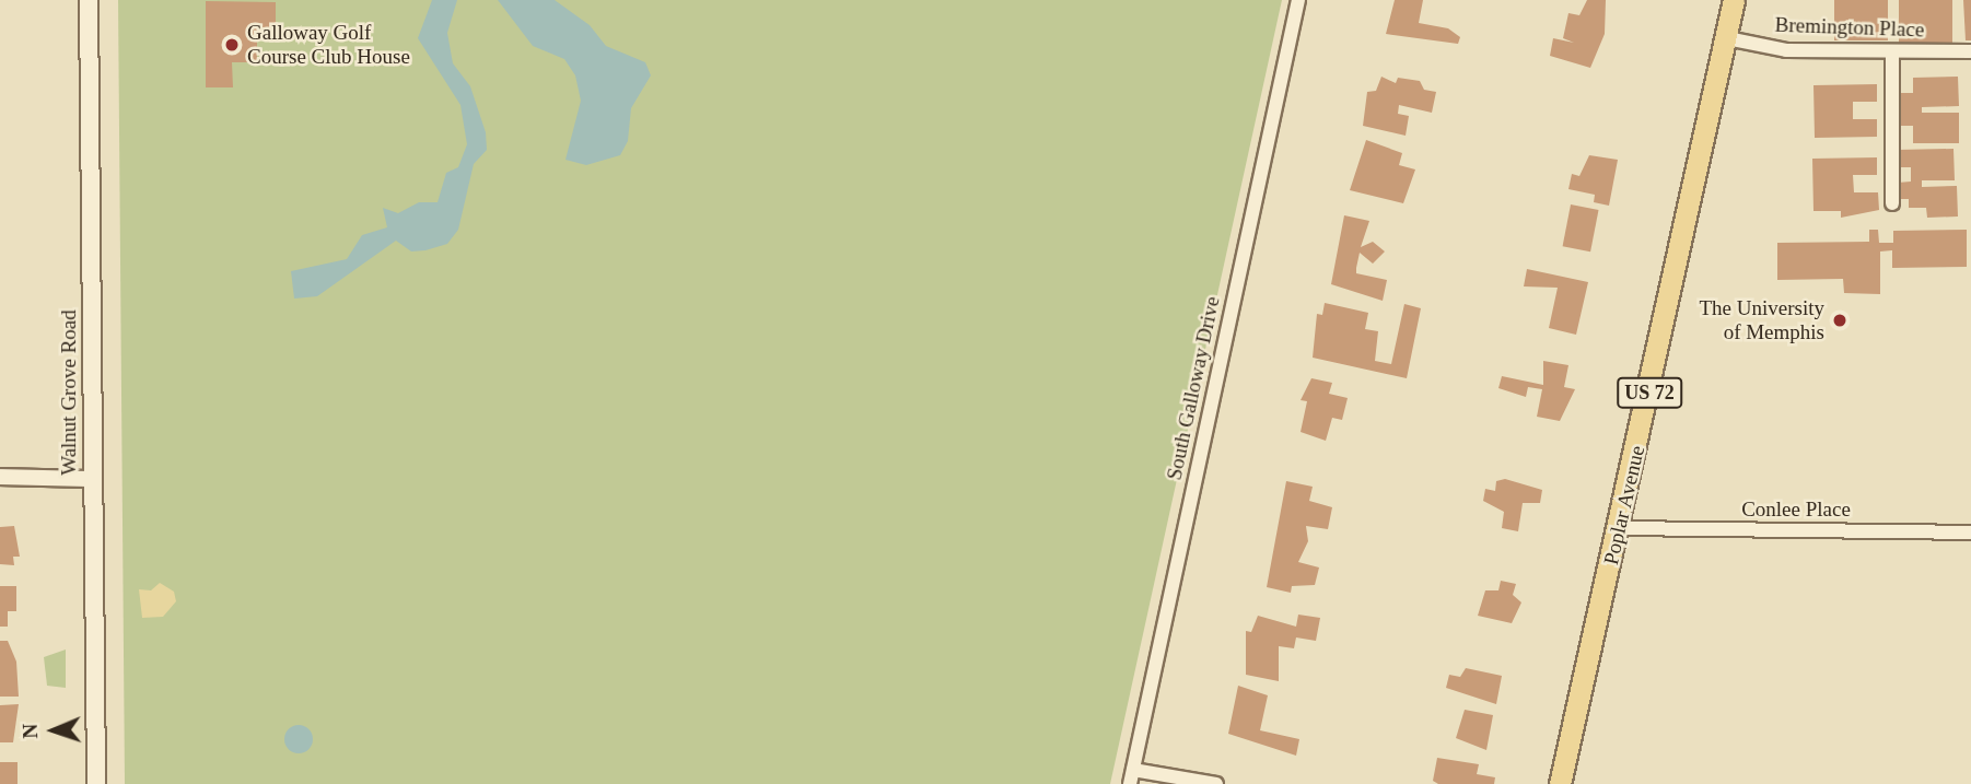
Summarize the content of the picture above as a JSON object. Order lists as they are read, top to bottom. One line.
{"streets":{"main road":["Walnut Grove Road","US 72","Poplar Avenue"],"street":["Bremington Place","South Galloway Drive","Conlee Place"]},"crossings":[["Bremington Place","Poplar Avenue"],["Poplar Avenue","Conlee Place"]],"places":["Galloway Golf Course Club House","The University of Memphis"],"north":"left"}
